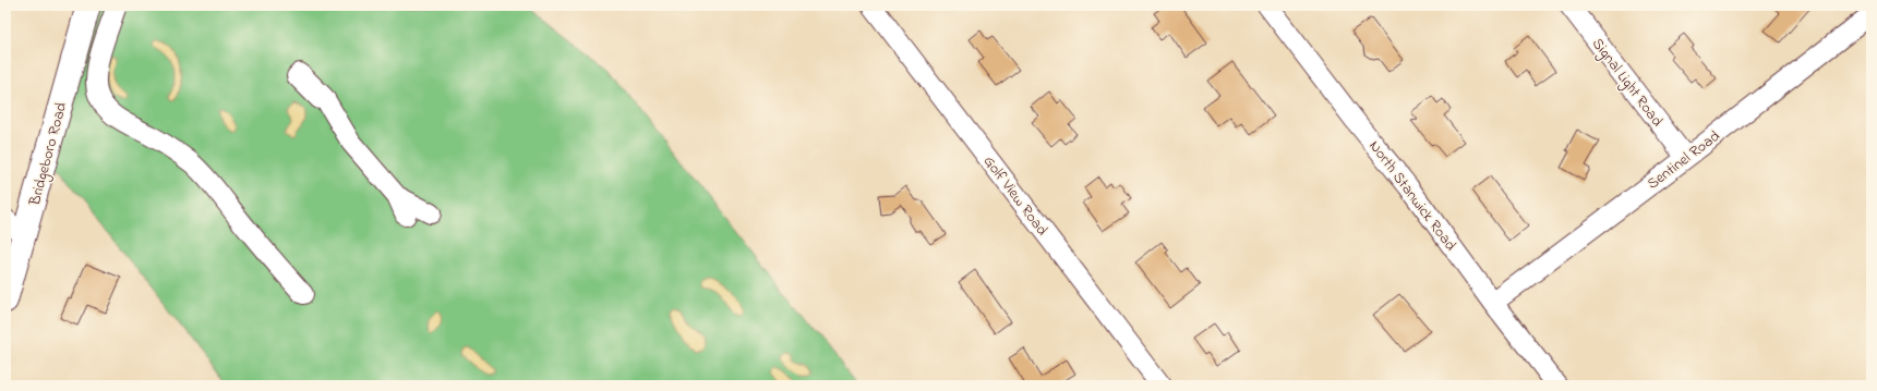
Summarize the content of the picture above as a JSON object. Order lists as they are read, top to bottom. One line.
{"streets":{"main road":["Bridgeboro Road"],"street":["Signal Light Road","Sentinel Road","Golf View Road","North Stanwick Road"]},"crossings":[["Signal Light Road","Sentinel Road"],["Sentinel Road","North Stanwick Road"]]}
